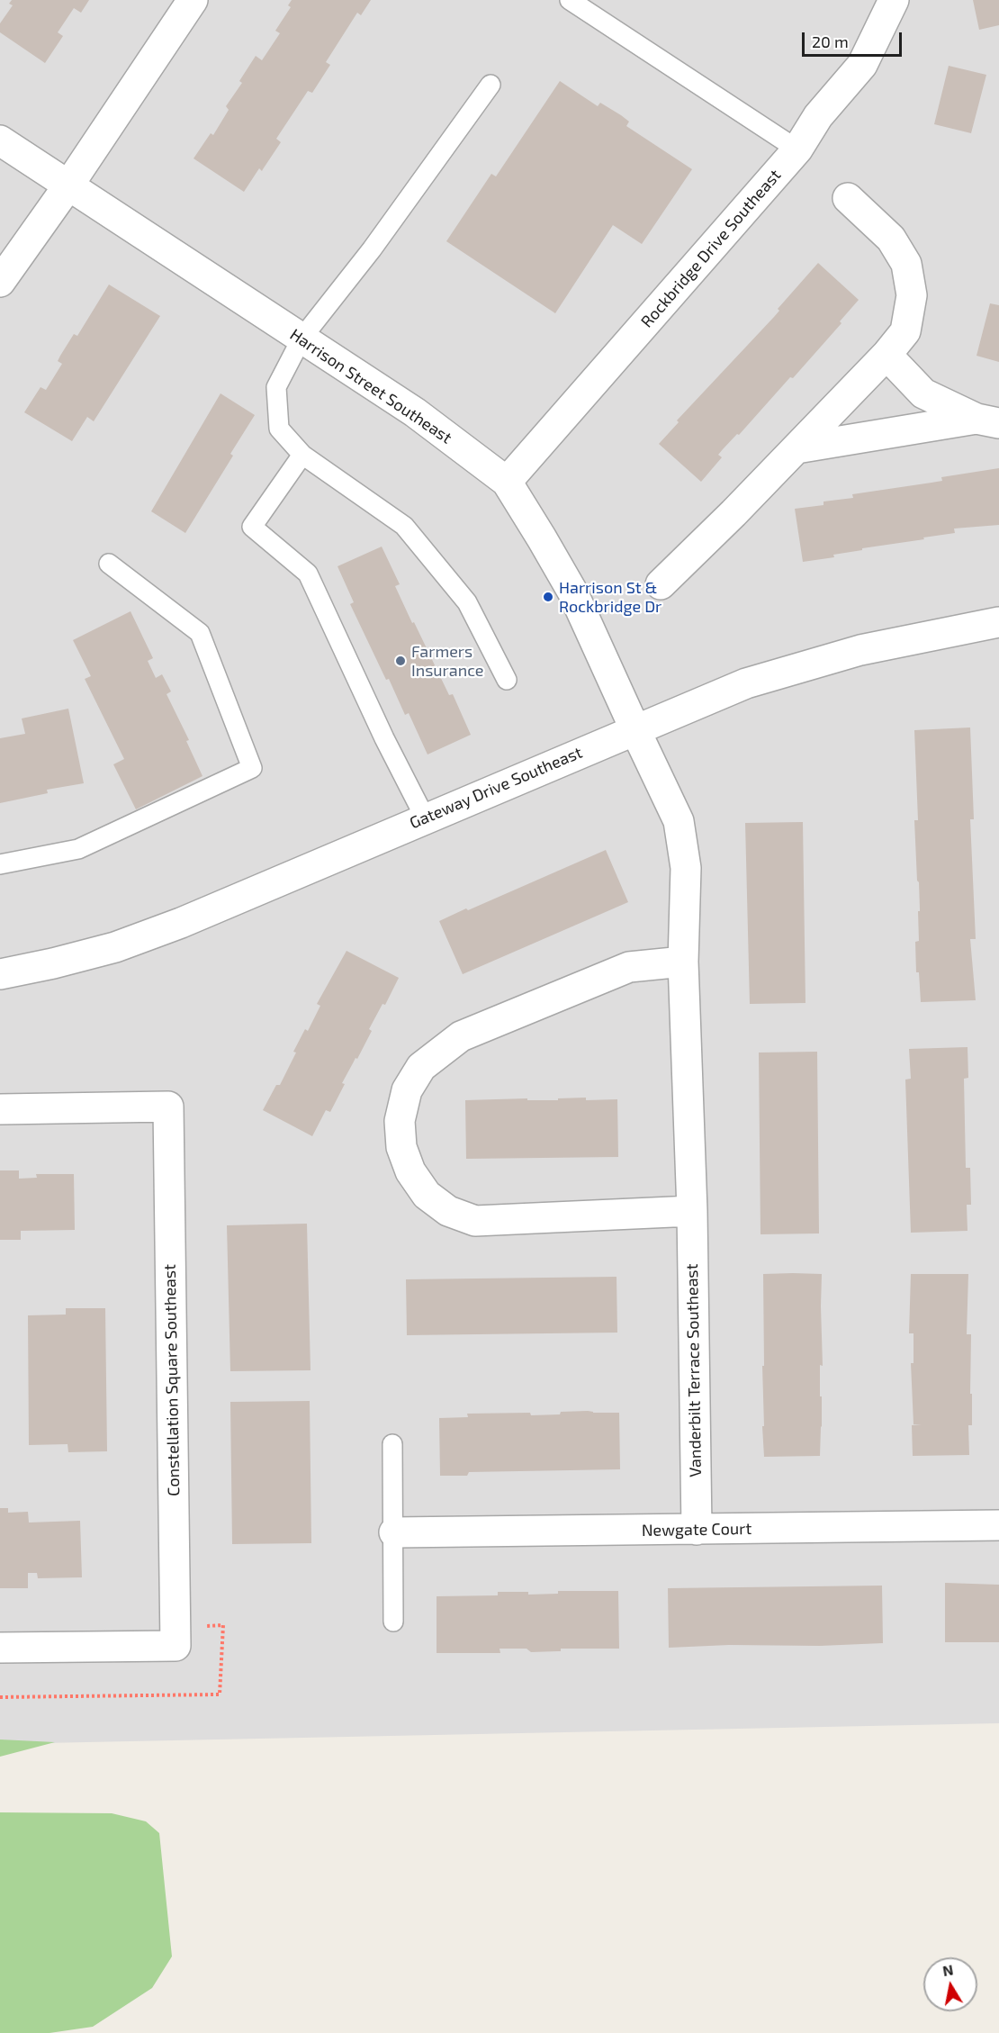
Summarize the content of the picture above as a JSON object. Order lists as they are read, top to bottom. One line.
{"streets":{"street":["Rockbridge Drive Southeast","Harrison Street Southeast","Gateway Drive Southeast","Vanderbilt Terrace Southeast","Constellation Square Southeast","Newgate Court"]},"crossings":[["Rockbridge Drive Southeast","Harrison Street Southeast"],["Harrison Street Southeast","Gateway Drive Southeast"],["Harrison Street Southeast","Vanderbilt Terrace Southeast"],["Gateway Drive Southeast","Vanderbilt Terrace Southeast"],["Vanderbilt Terrace Southeast","Newgate Court"]],"places":["Harrison St & Rockbridge Dr","Farmers Insurance"],"scale_bar":"20 m","north":"top"}
